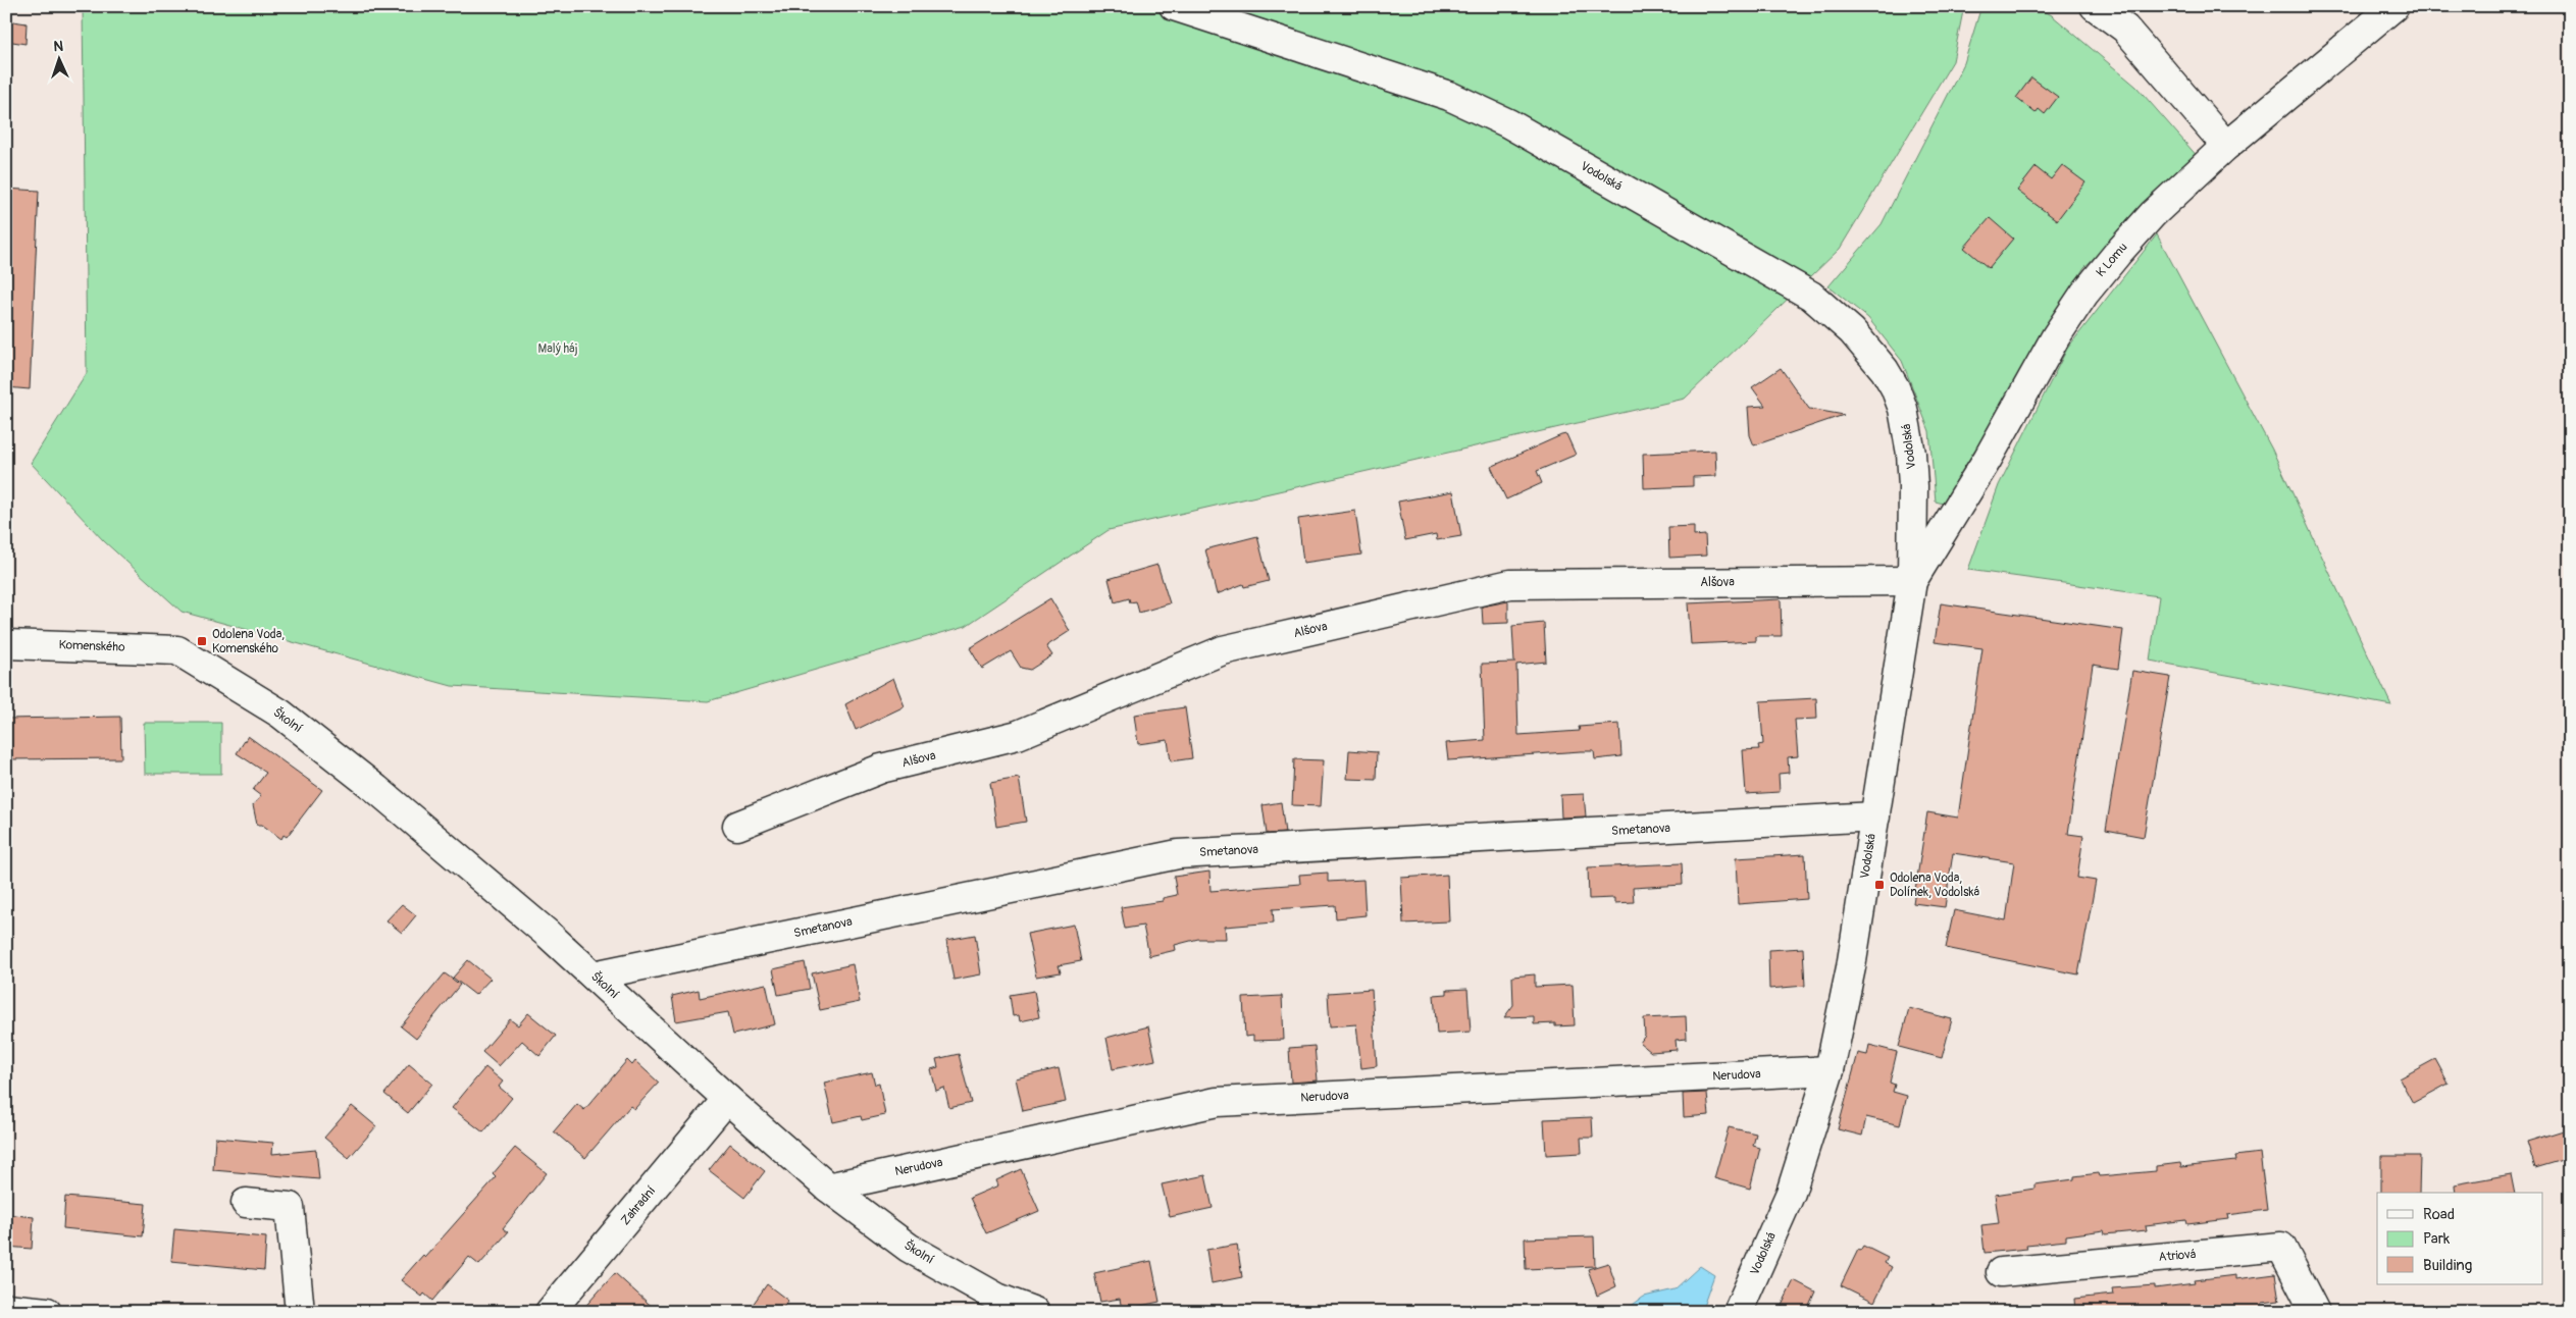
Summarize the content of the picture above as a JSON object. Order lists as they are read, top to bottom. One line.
{"streets":{"street":["Vodolská","K Lomu","Alšova","Komenského","Školní","Smetanova","Nerudova","Zahradní","Atriová"]},"crossings":[["Vodolská","K Lomu"],["Vodolská","Alšova"],["Vodolská","Smetanova"],["Vodolská","Nerudova"],["K Lomu","Alšova"],["Komenského","Školní"],["Školní","Smetanova"],["Školní","Nerudova"],["Školní","Zahradní"]],"parks":["Malý háj"],"places":{"transit":["Odolena Voda, Komenského","Odolena Voda, Dolínek, Vodolská"]},"legend":["Road","Park","Building"],"north":"top"}
